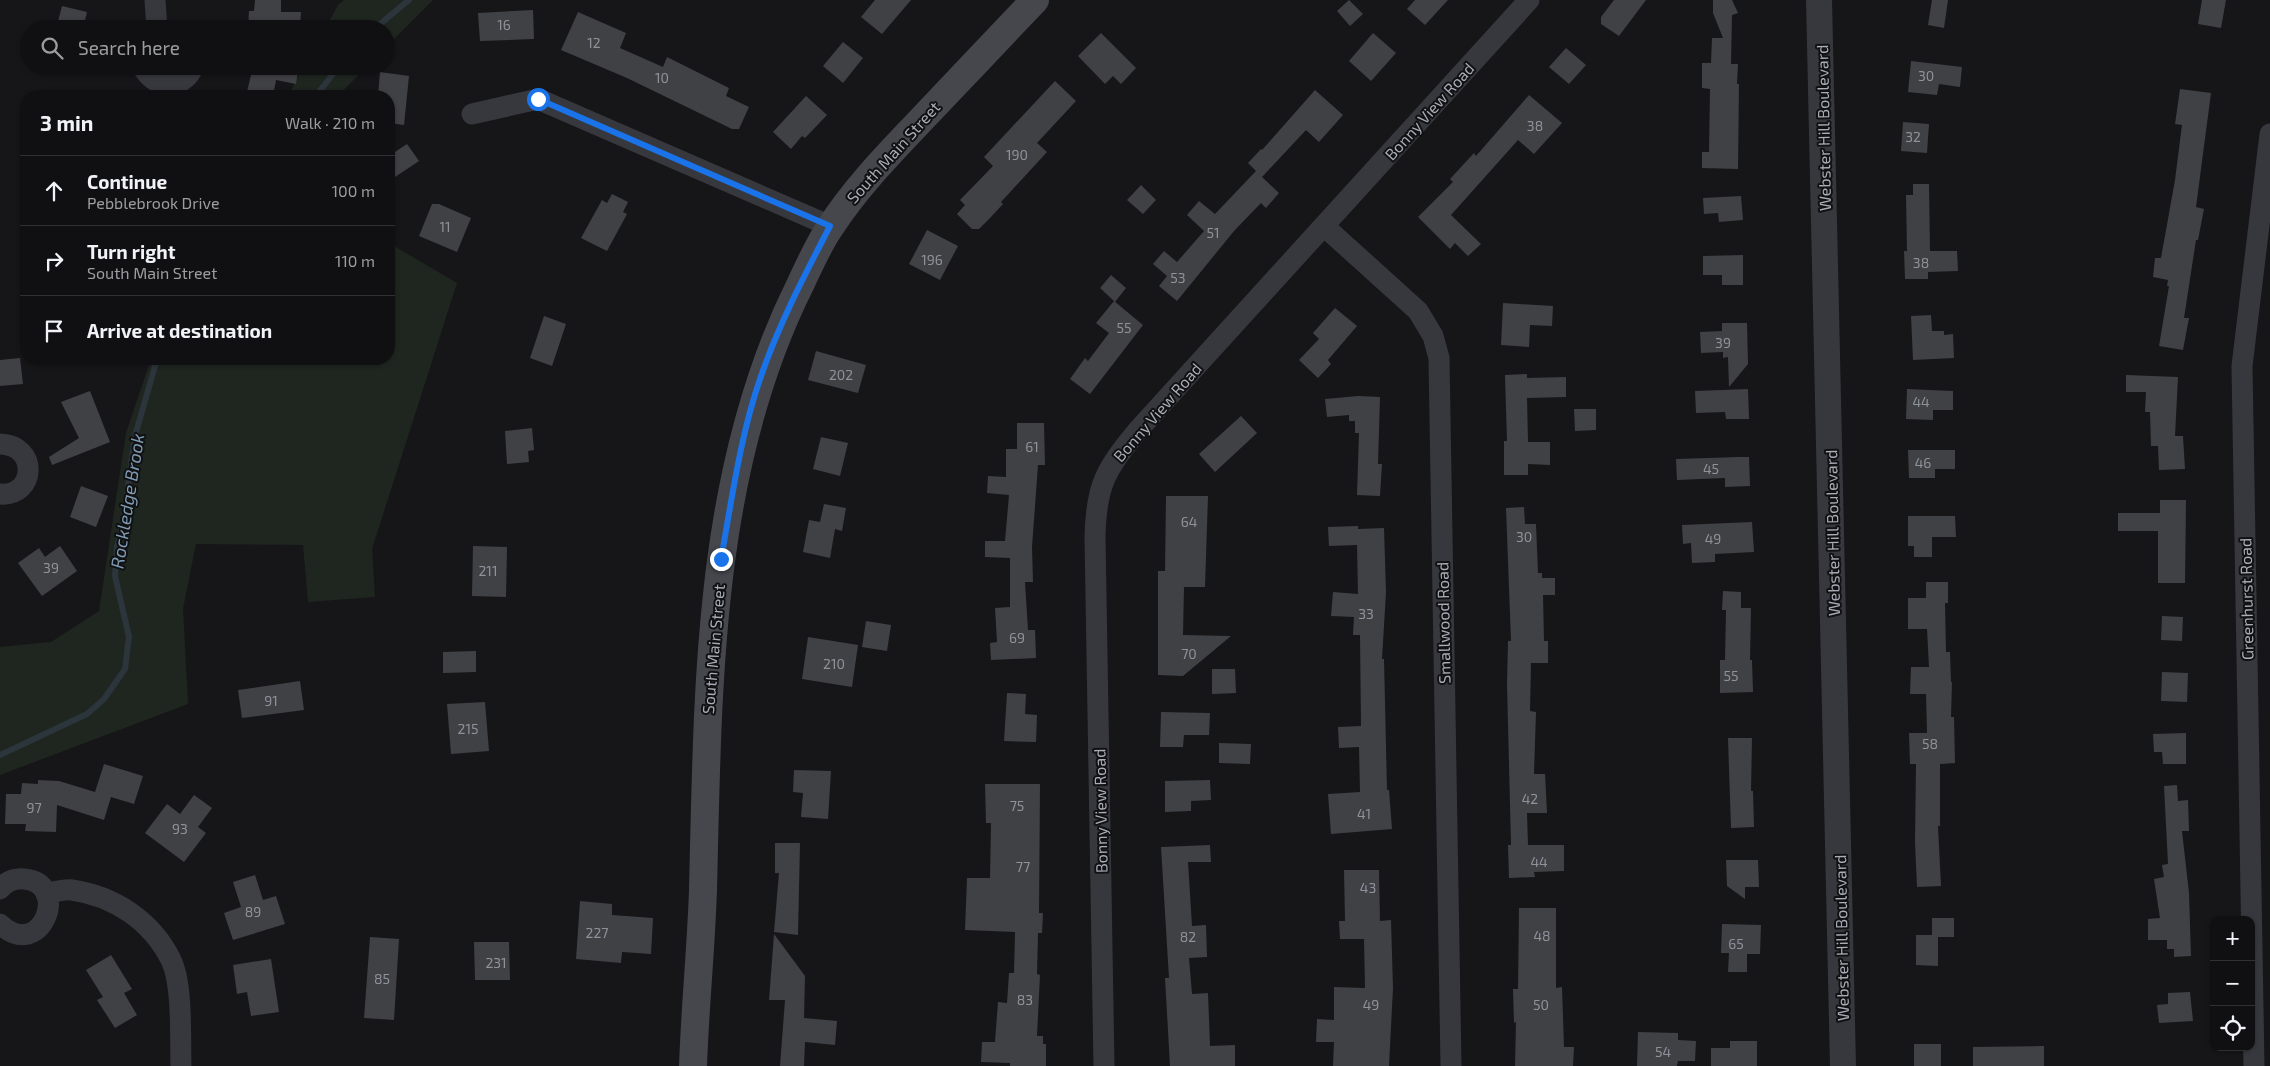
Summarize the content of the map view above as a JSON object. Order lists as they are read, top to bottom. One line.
{"streets":{"main road":["South Main Street"],"street":["Bonny View Road","Webster Hill Boulevard","Greenhurst Road","Smallwood Road"]},"crossings":[["Bonny View Road","Smallwood Road"]],"water":["Rockledge Brook"],"house_numbers":["16","12","30","10","38","32","190","11","51","196","38","53","55","39","202","44","61","46","45","64","30","49","39","211","33","69","70","210","55","91","215","58","42","75","97","41","93","44","77","43","89","227","48","82","65","231","85","83","49","50","54"],"page":{"search":"Search here","heading":["3 min","Walk · 210 m"],"list":[["Continue","Pebblebrook Drive","100 m"],["Turn right","South Main Street","110 m"],"Arrive at destination"],"map_buttons":["+","−"]}}
